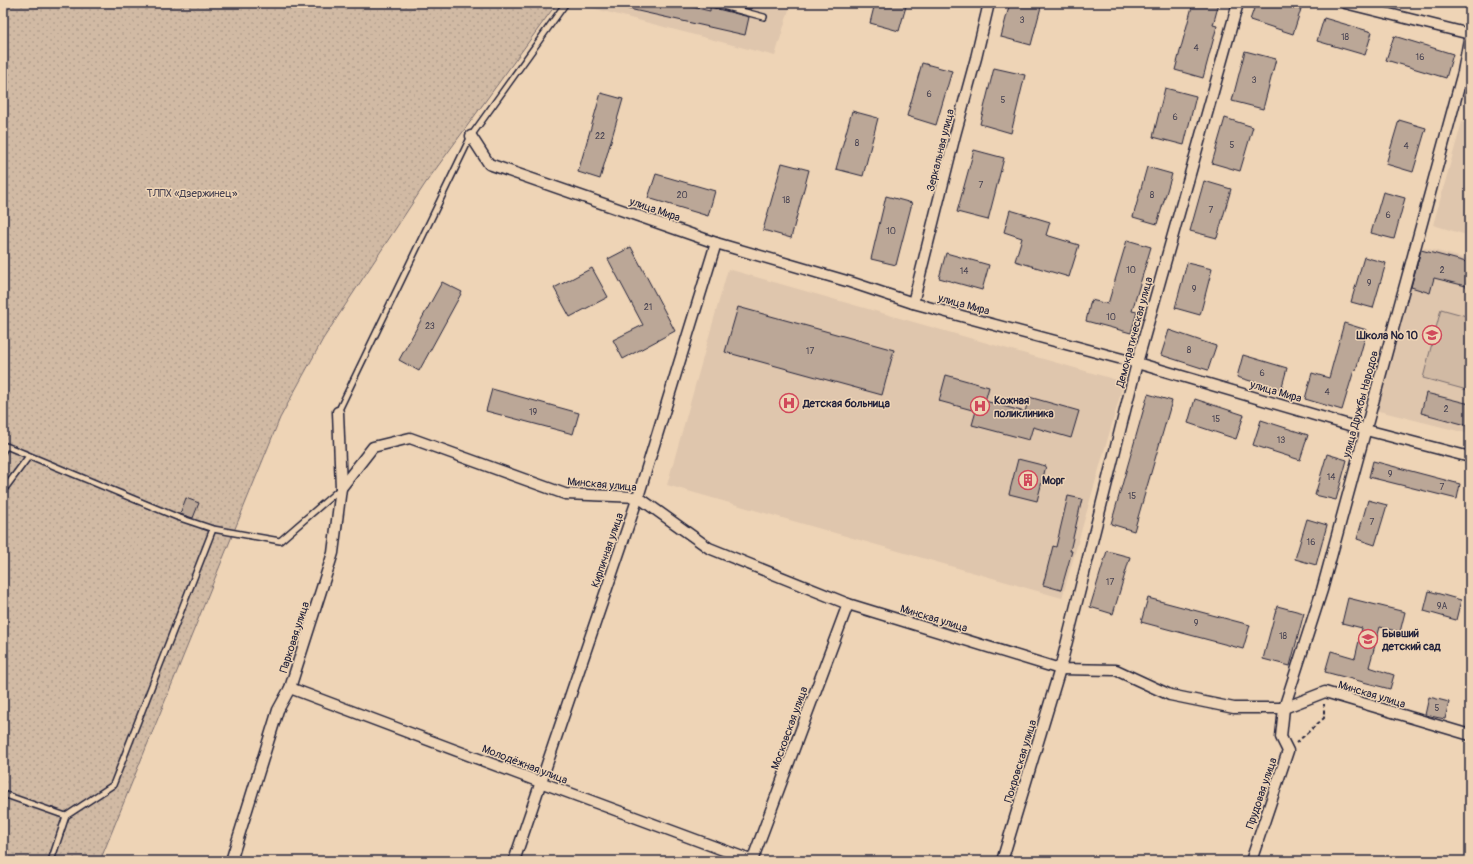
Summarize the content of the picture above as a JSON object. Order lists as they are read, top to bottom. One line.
{"streets":{"street":["Зеркальная улица","улица Мира","Демократическая улица","улица Дружбы Народов","Минская улица","Кирпичная улица","Парковая улица","Московская улица","Покровская улица","Молодёжная улица","Прудовая улица"]},"crossings":[["Зеркальная улица","улица Мира"],["улица Мира","Демократическая улица"],["улица Мира","улица Дружбы Народов"],["улица Мира","Кирпичная улица"],["Демократическая улица","Минская улица"],["Демократическая улица","Покровская улица"],["улица Дружбы Народов","Минская улица"],["улица Дружбы Народов","Прудовая улица"],["Минская улица","Кирпичная улица"],["Минская улица","Парковая улица"],["Минская улица","Московская улица"],["Минская улица","Покровская улица"],["Минская улица","Прудовая улица"],["Кирпичная улица","Молодёжная улица"],["Парковая улица","Молодёжная улица"],["Московская улица","Молодёжная улица"]],"parks":["ТЛПХ «Дзержинец»"],"places":{"school or university":["Школа № 10","Бывший детский сад"],"hospital":["Детская больница","Кожная поликлиника"],"building":["Морг"]},"house_numbers":["3","18","4","16","3","6","5","6","22","8","5","4","7","20","8","18","7","6","10","10","2","14","9","9","21","10","23","8","17","6","4","2","19","15","13","9","14","7","15","7","16","17","9А","9","18","5"]}
